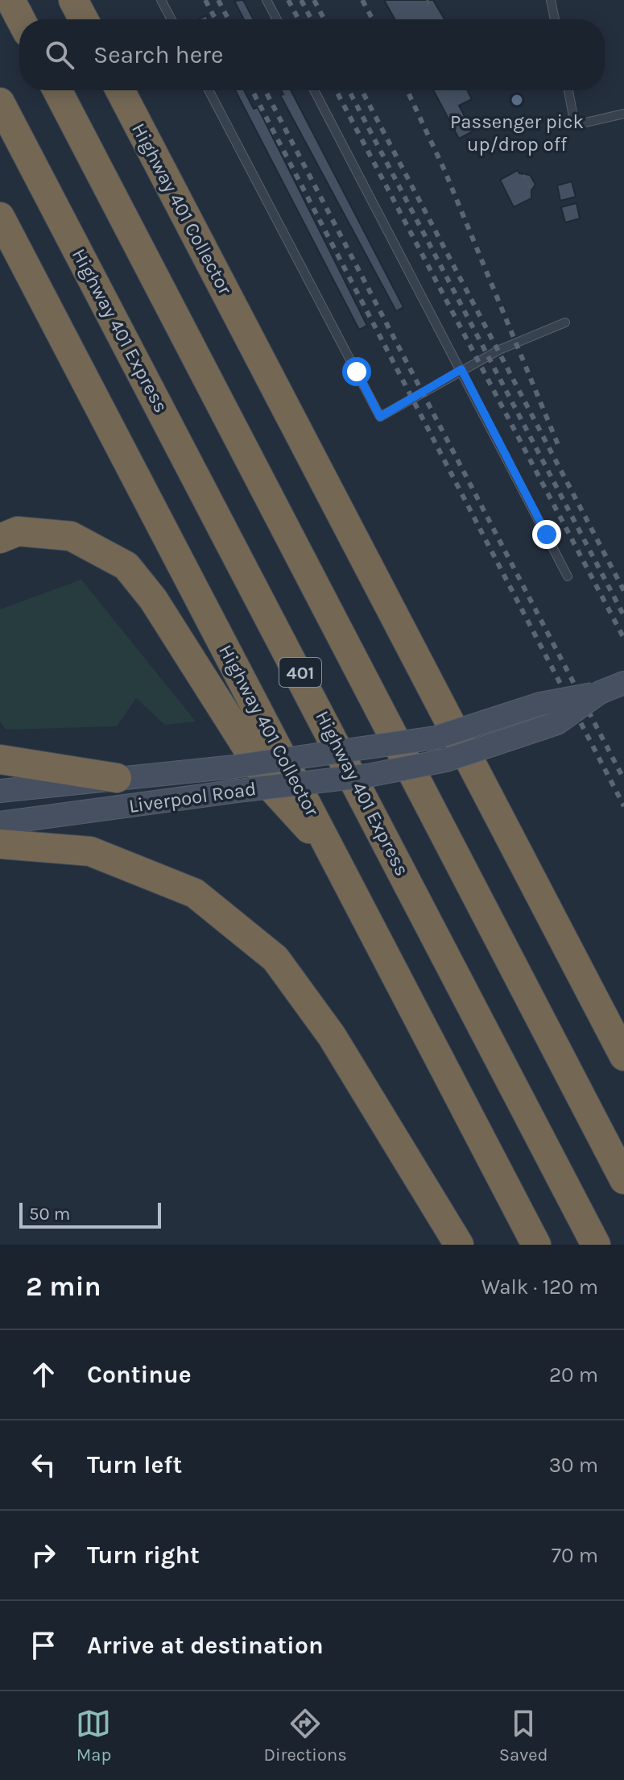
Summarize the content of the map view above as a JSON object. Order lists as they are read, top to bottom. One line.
{"streets":{"highway":["Highway 401 Collector","Highway 401 Express","401"],"main road":["Liverpool Road"]},"places":["Passenger pick up/drop off"],"scale_bar":"50 m","page":{"search":"Search here","scale":"50 m","heading":["2 min","Walk · 120 m"],"list":[["Continue","20 m"],["Turn left","30 m"],["Turn right","70 m"],"Arrive at destination"],"nav":["Map","Directions","Saved"]}}
